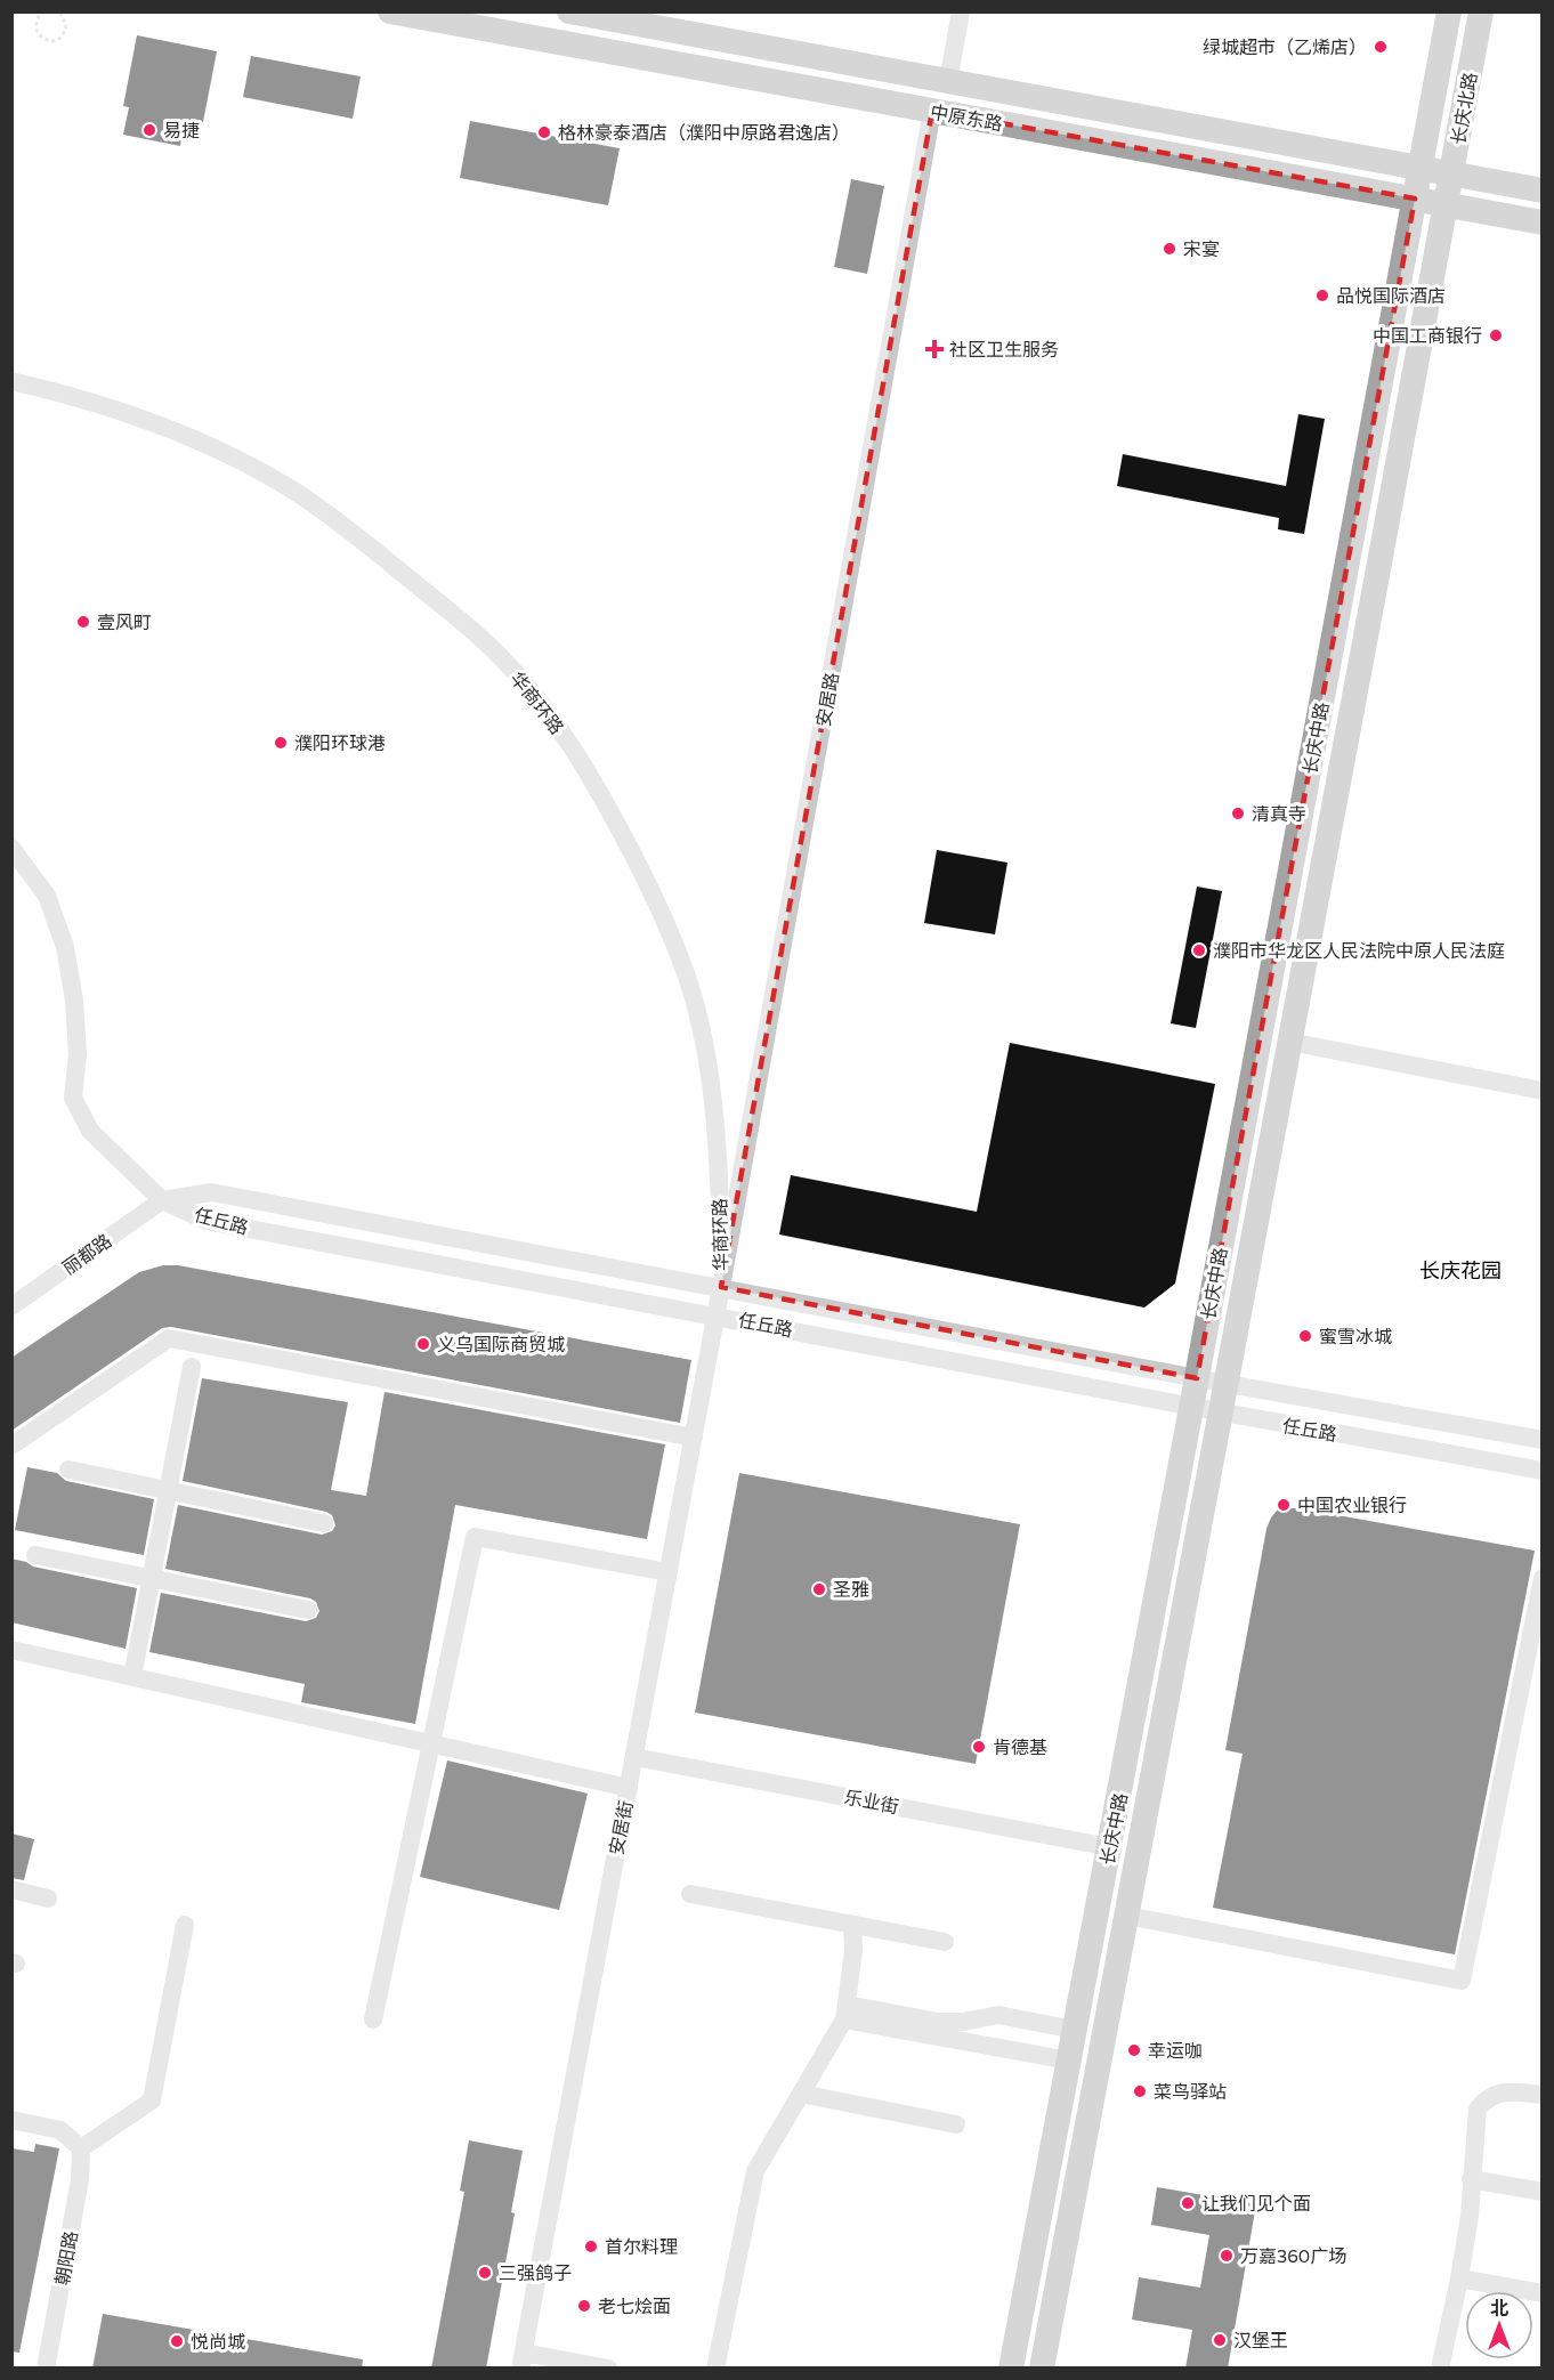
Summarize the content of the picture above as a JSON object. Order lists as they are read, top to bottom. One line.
{"streets":{"main road":["长庆北路","中原东路","长庆中路"],"street":["安居路","华商环路","任丘路","丽都路","乐业街","安居街","朝阳路"]},"crossings":[["长庆北路","中原东路"],["长庆北路","长庆中路"],["中原东路","安居路"],["中原东路","长庆中路"],["安居路","华商环路"],["安居路","任丘路"],["安居路","安居街"],["华商环路","任丘路"],["华商环路","安居街"],["长庆中路","任丘路"],["长庆中路","乐业街"],["任丘路","丽都路"],["任丘路","安居街"],["乐业街","安居街"]],"districts":["长庆花园"],"places":{"other":["绿城超市（乙烯店）","易捷","格林豪泰酒店（濮阳中原路君逸店）","宋宴","品悦国际酒店","中国工商银行","壹风町","濮阳环球港","清真寺","濮阳市华龙区人民法院中原人民法庭","蜜雪冰城","义乌国际商贸城","中国农业银行","圣雅","肯德基","幸运咖","菜鸟驿站","让我们见个面","首尔料理","万嘉360广场","三强鸽子","老七烩面","汉堡王","悦尚城"],"health":["社区卫生服务"]},"north":"top"}
